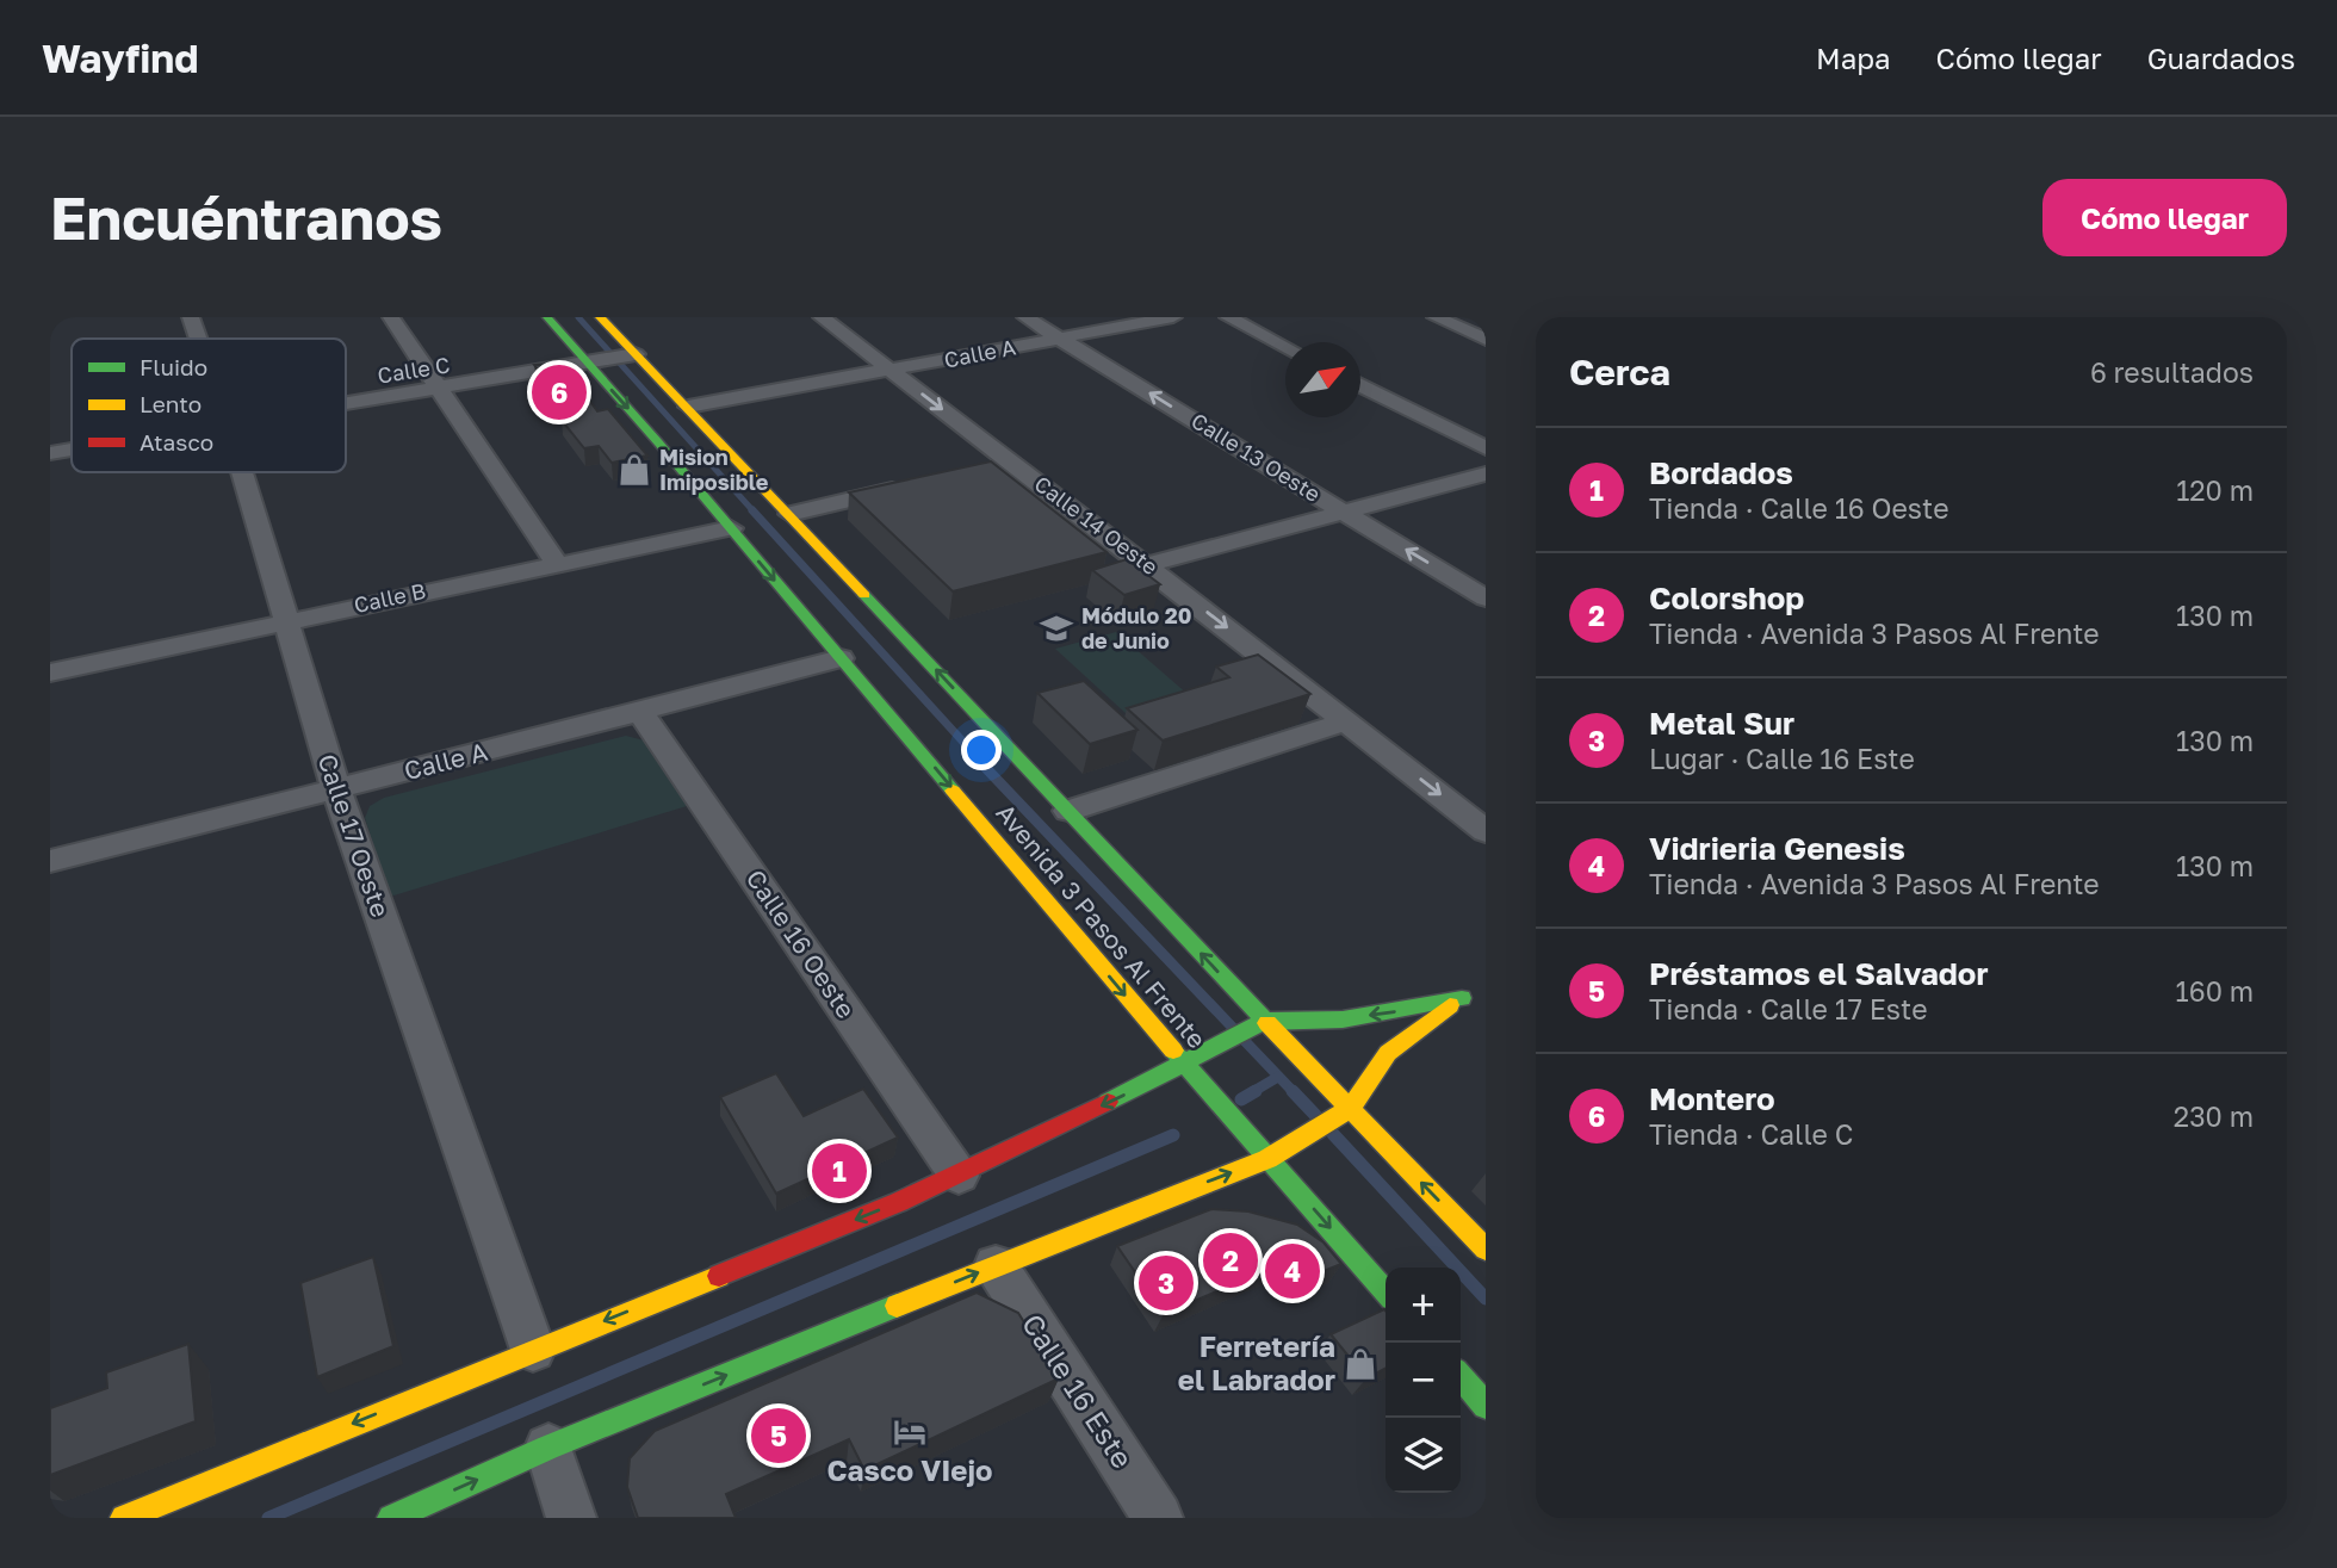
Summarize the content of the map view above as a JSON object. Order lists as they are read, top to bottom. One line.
{"streets":{"main road":["Avenida 3 Pasos Al Frente"],"street":["Calle A","Calle C","Calle 13 Oeste","Calle 14 Oeste","Calle B","Calle 17 Oeste","Calle 16 Oeste","Calle 16 Este"]},"crossings":[["Calle A","Calle 13 Oeste"],["Calle A","Calle 14 Oeste"],["Calle A","Calle 17 Oeste"],["Calle A","Avenida 3 Pasos Al Frente"],["Calle A","Calle 16 Oeste"],["Calle C","Avenida 3 Pasos Al Frente"],["Calle B","Calle 17 Oeste"],["Calle B","Avenida 3 Pasos Al Frente"]],"one_way":["Calle 14 Oeste"],"places":{"shop":["Mision Imiposible","Ferretería el Labrador"],"school or university":["Módulo 20 de Junio"],"hotel":["Casco VIejo"]},"legend":["Fluido","Lento","Atasco"],"north":"top right","page":{"header":"Wayfind","nav":["Mapa","Cómo llegar","Guardados"],"buttons":"Cómo llegar","title":"Encuéntranos","heading":["Cerca","6 resultados"],"pins":["6","1","2","4","3","5"],"list":[{"mark":"1","name":"Bordados","note":"Tienda · Calle 16 Oeste","value":"120 m"},{"mark":"2","name":"Colorshop","note":"Tienda · Avenida 3 Pasos Al Frente","value":"130 m"},{"mark":"3","name":"Metal Sur","note":"Lugar · Calle 16 Este","value":"130 m"},{"mark":"4","name":"Vidrieria Genesis","note":"Tienda · Avenida 3 Pasos Al Frente","value":"130 m"},{"mark":"5","name":"Préstamos el Salvador","note":"Tienda · Calle 17 Este","value":"160 m"},{"mark":"6","name":"Montero","note":"Tienda · Calle C","value":"230 m"}],"map_buttons":["+","−"]}}
